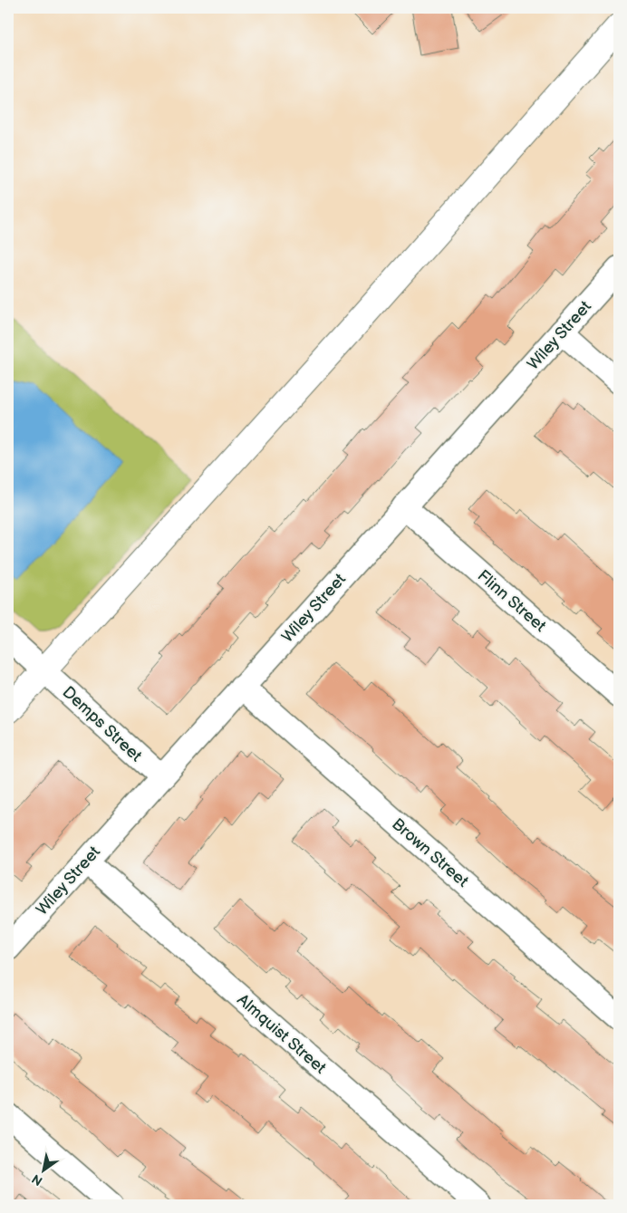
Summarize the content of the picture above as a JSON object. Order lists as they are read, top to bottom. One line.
{"streets":{"street":["Wiley Street","Flinn Street","Demps Street","Brown Street","Almquist Street"]},"crossings":[["Wiley Street","Flinn Street"],["Wiley Street","Demps Street"],["Wiley Street","Brown Street"],["Wiley Street","Almquist Street"]],"north":"bottom left"}
